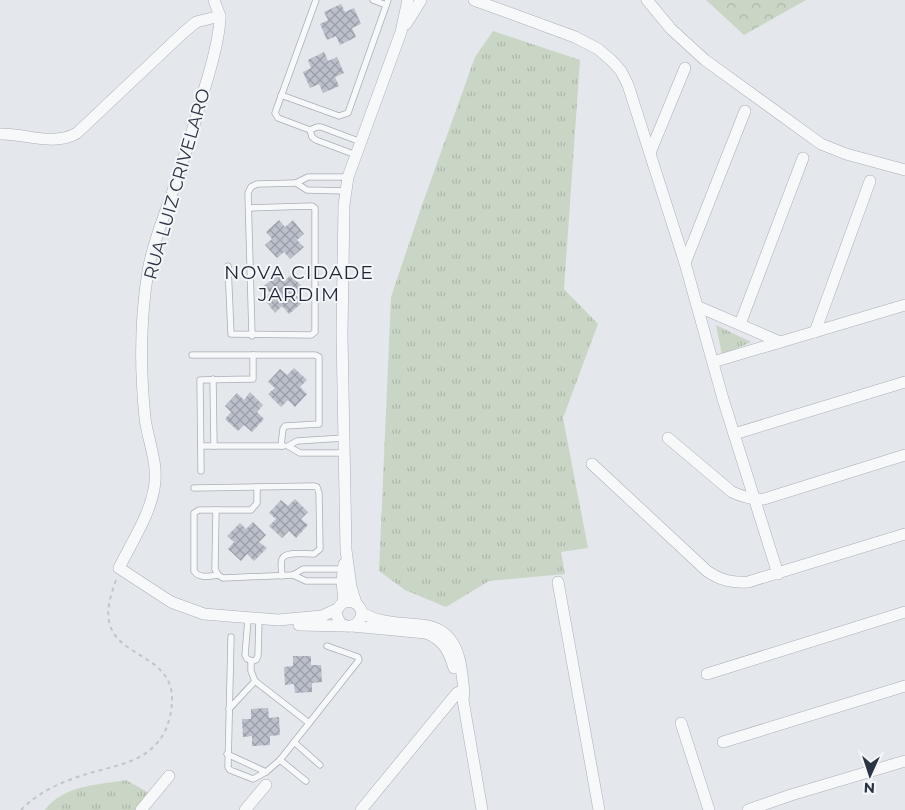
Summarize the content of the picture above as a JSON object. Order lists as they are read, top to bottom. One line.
{"streets":{"street":["RUA LUIZ CRIVELARO"]},"districts":["NOVA CIDADE JARDIM"],"north":"bottom"}
